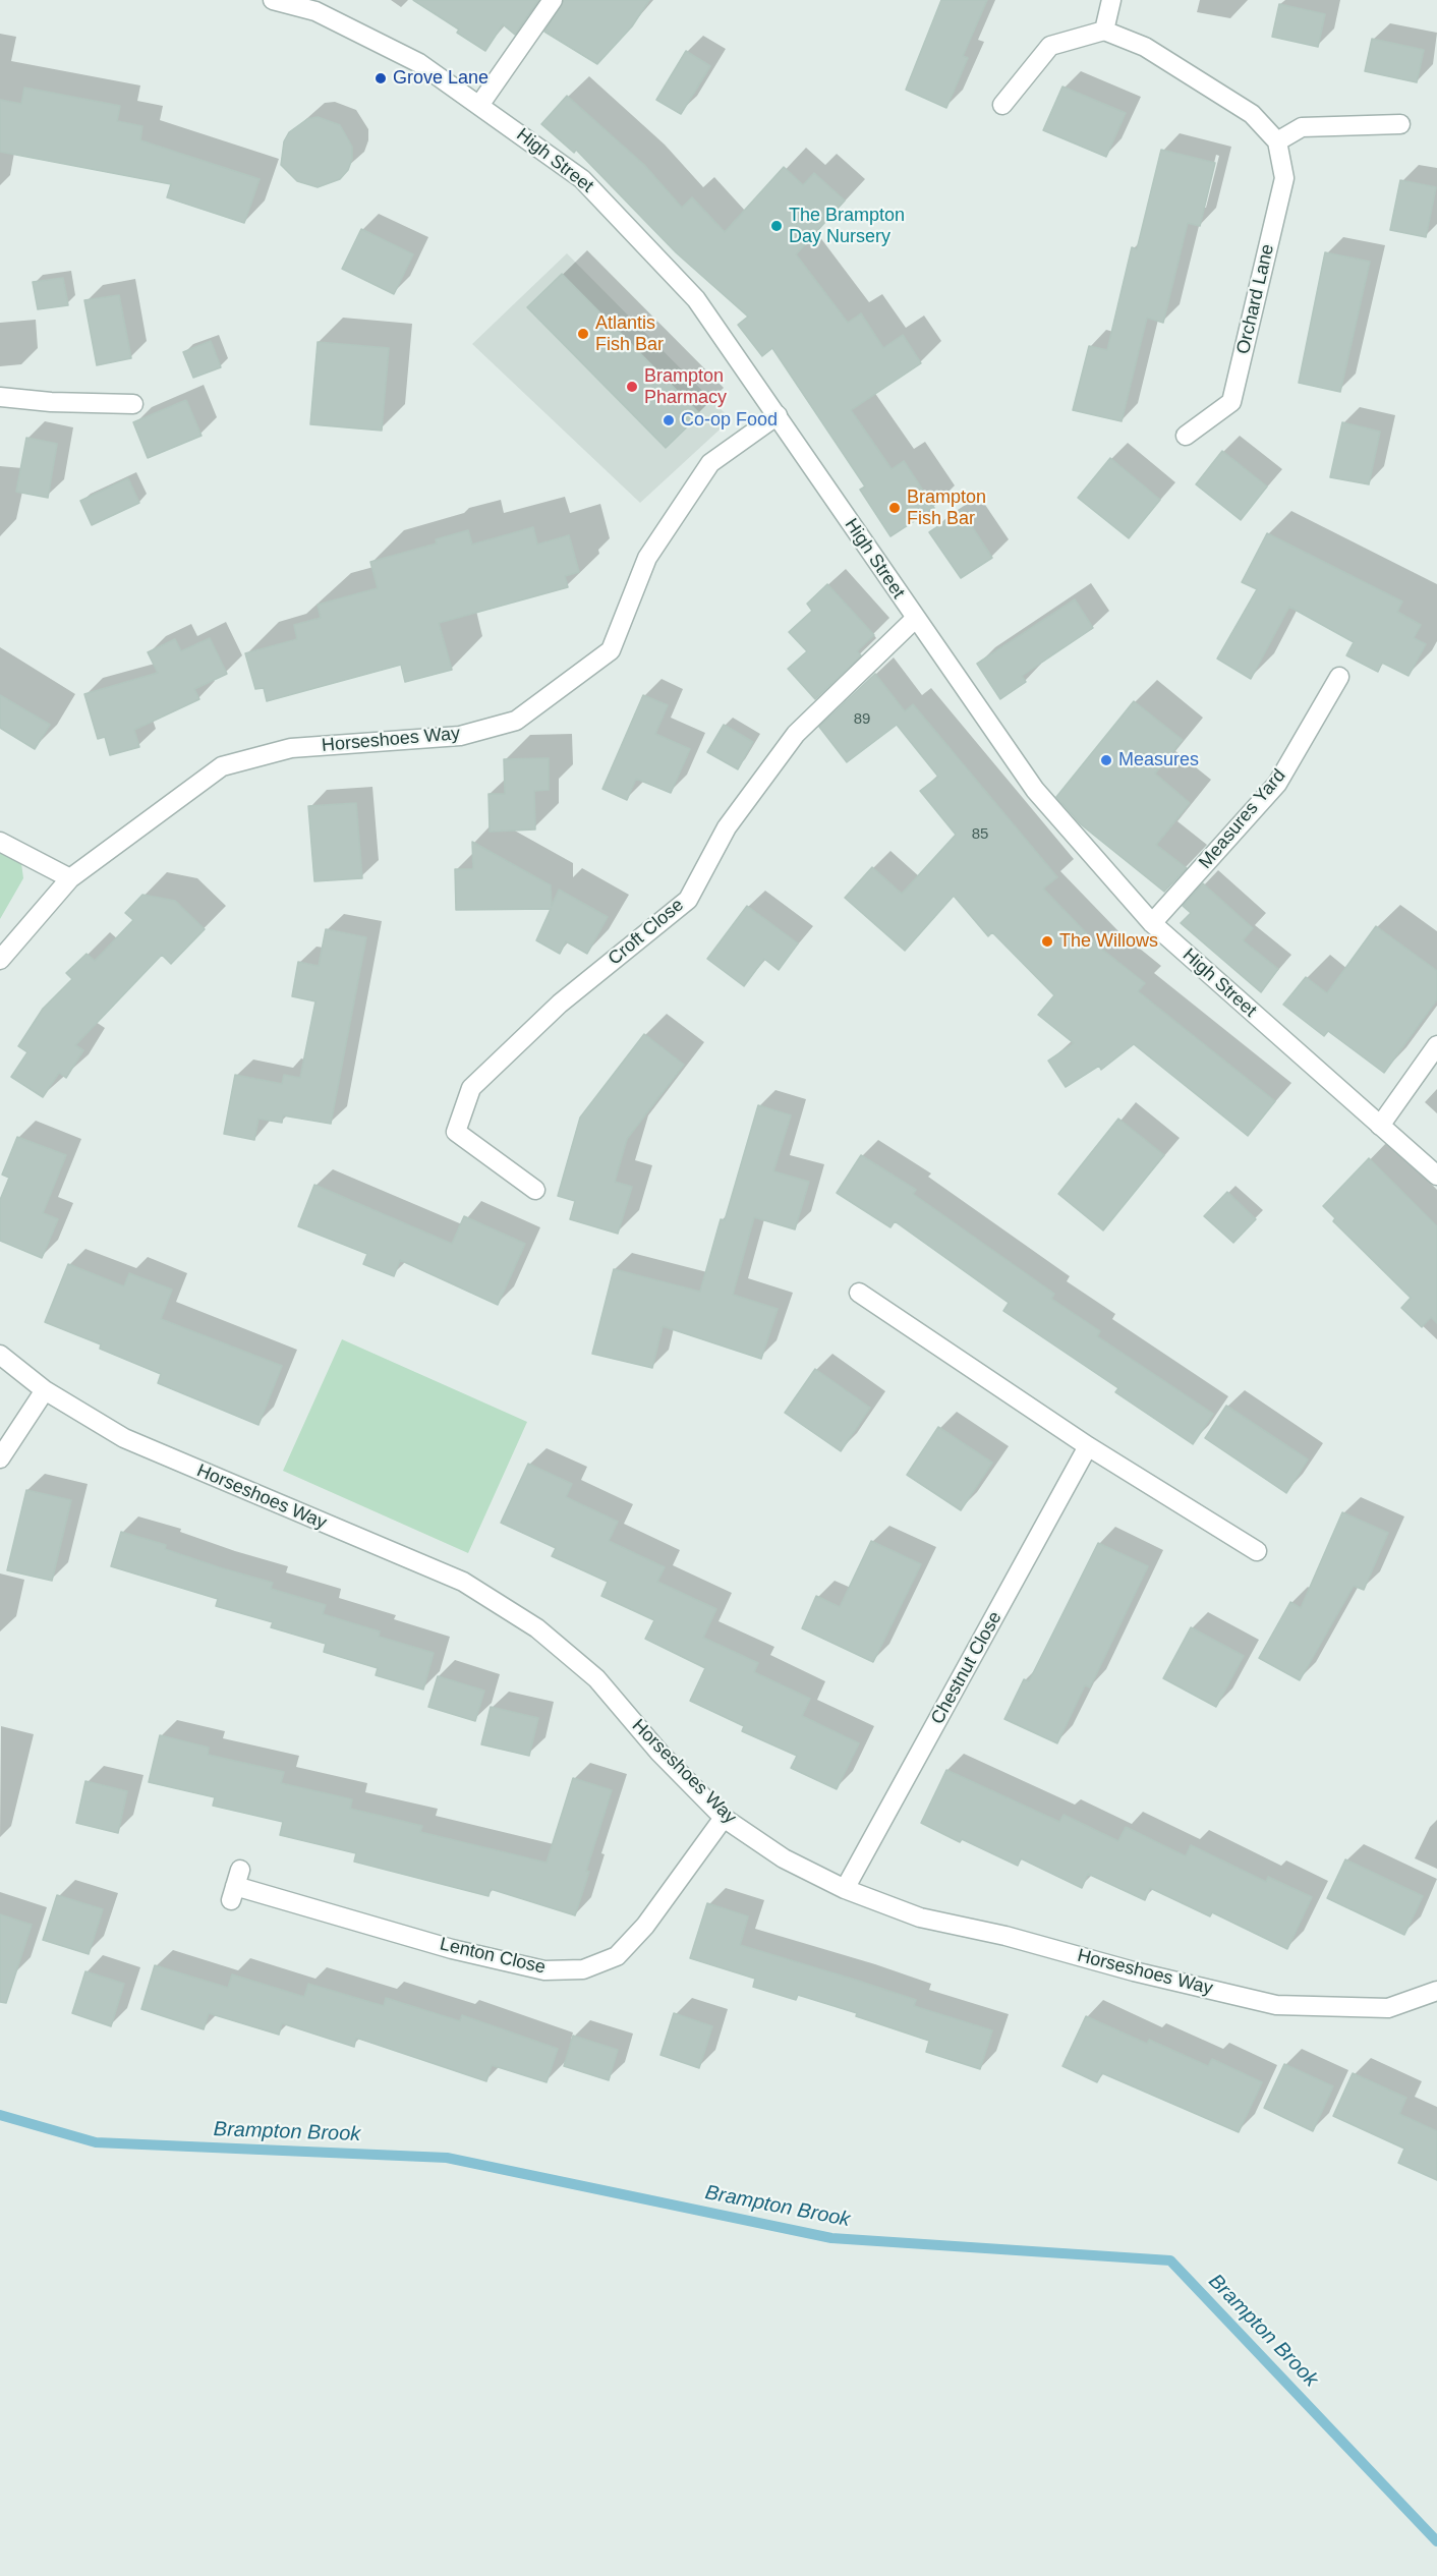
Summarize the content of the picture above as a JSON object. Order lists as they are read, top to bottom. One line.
{"streets":{"street":["High Street","Orchard Lane","Horseshoes Way","Measures Yard","Croft Close","Chestnut Close","Lenton Close"]},"crossings":[["High Street","Horseshoes Way"],["High Street","Measures Yard"],["High Street","Croft Close"],["Horseshoes Way","Chestnut Close"],["Horseshoes Way","Lenton Close"]],"water":["Brampton Brook"],"places":["Grove Lane","The Brampton Day Nursery","Atlantis Fish Bar","Brampton Pharmacy","Co-op Food","Brampton Fish Bar","Measures","The Willows"],"house_numbers":["89","85"]}
